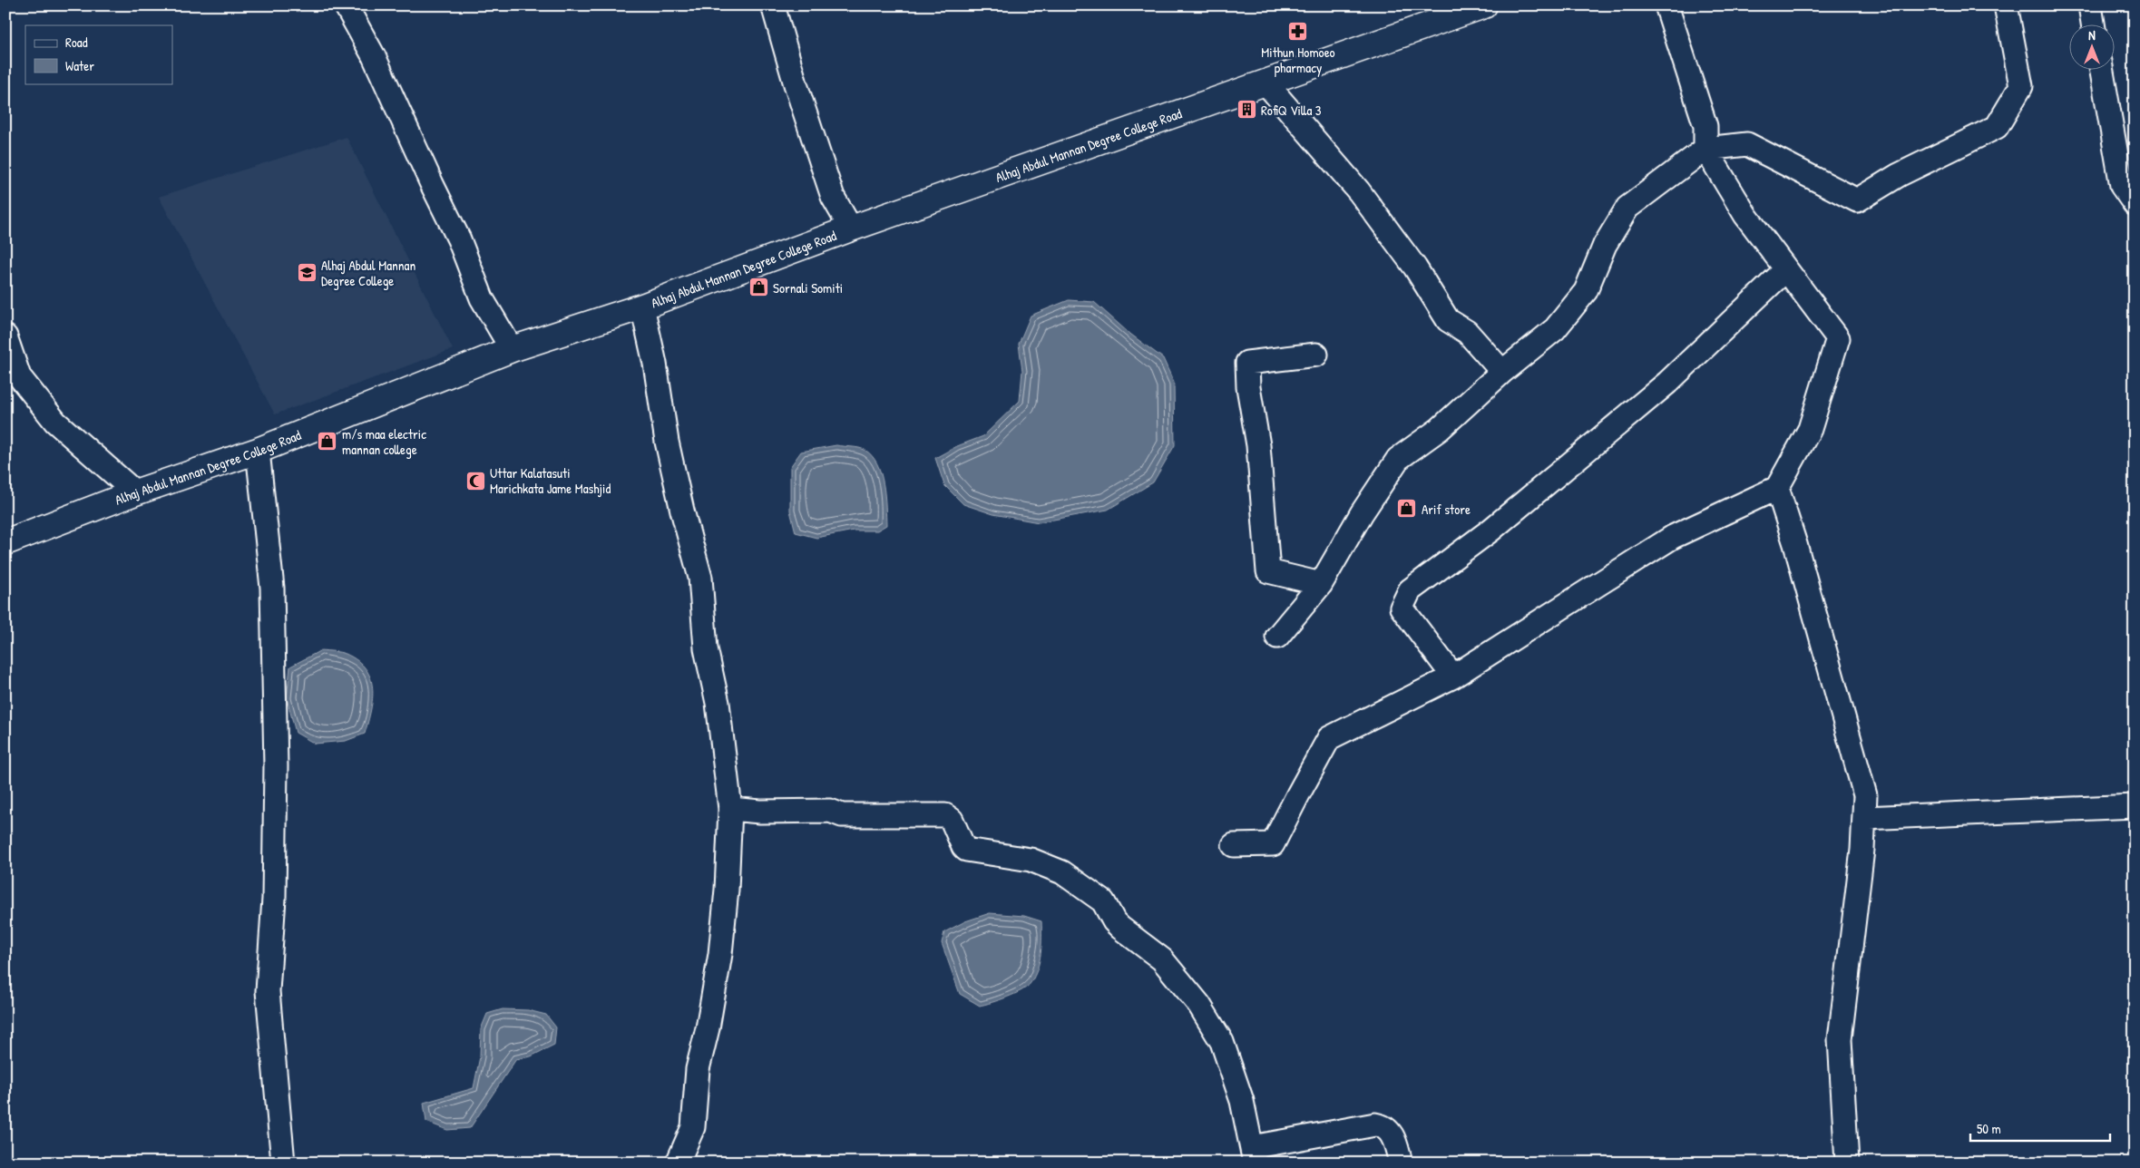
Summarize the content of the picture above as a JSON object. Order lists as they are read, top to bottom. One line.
{"streets":{"street":["Alhaj Abdul Mannan Degree College Road"]},"places":{"pharmacy":["Mithun Homoeo pharmacy"],"building":["RofiQ Villa 3"],"school or university":["Alhaj Abdul Mannan Degree College"],"shop":["Sornali Somiti","m/s maa electric mannan college","Arif store"],"mosque":["Uttar Kalatasuti Marichkata Jame Mashjid"]},"legend":["Road","Water"],"scale_bar":"50 m","north":"top"}
